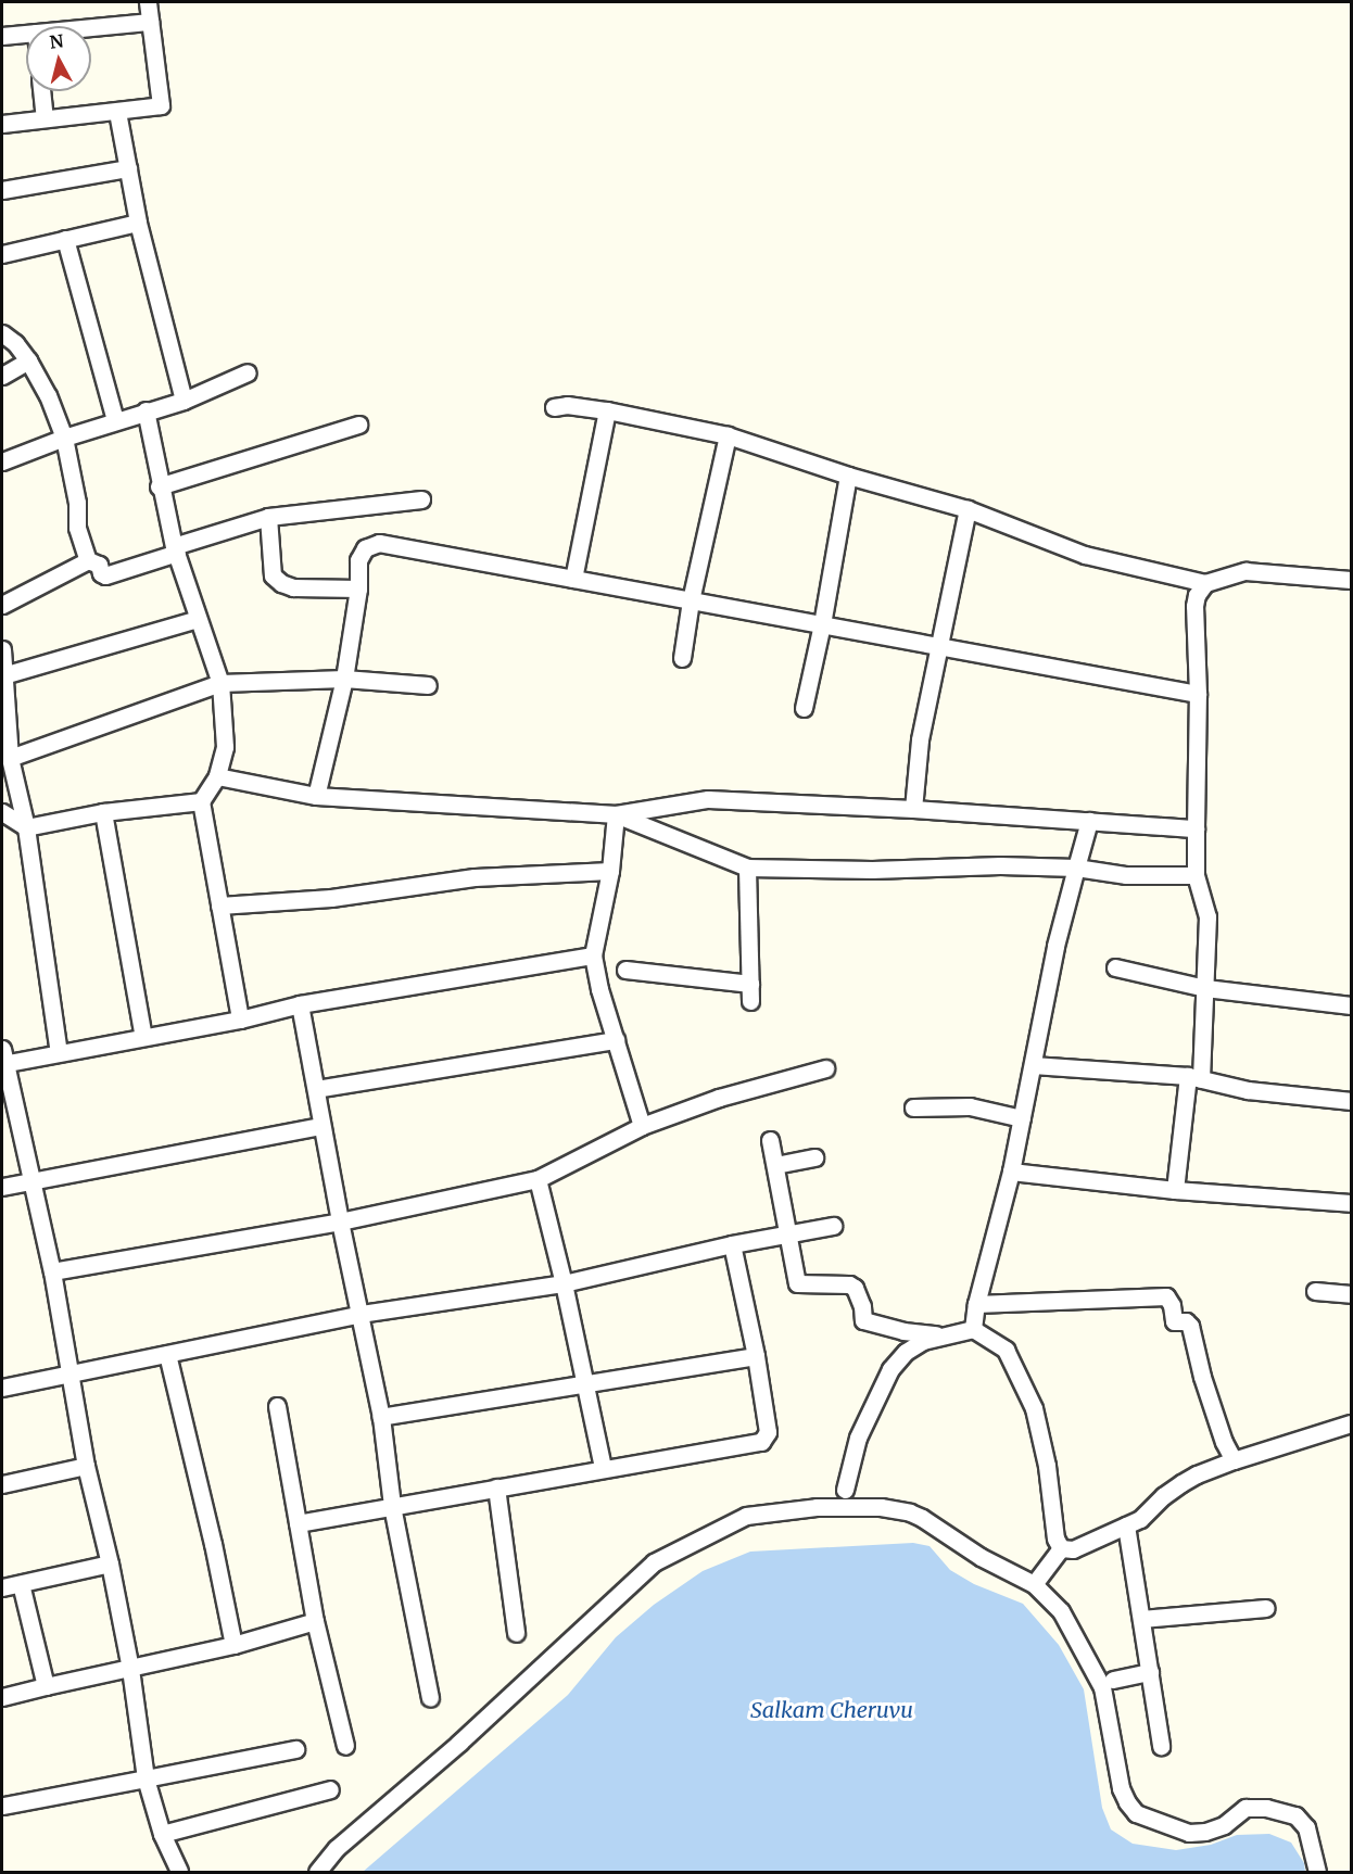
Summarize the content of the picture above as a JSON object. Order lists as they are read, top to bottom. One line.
{"water":["Salkam Cheruvu"],"north":"top"}
